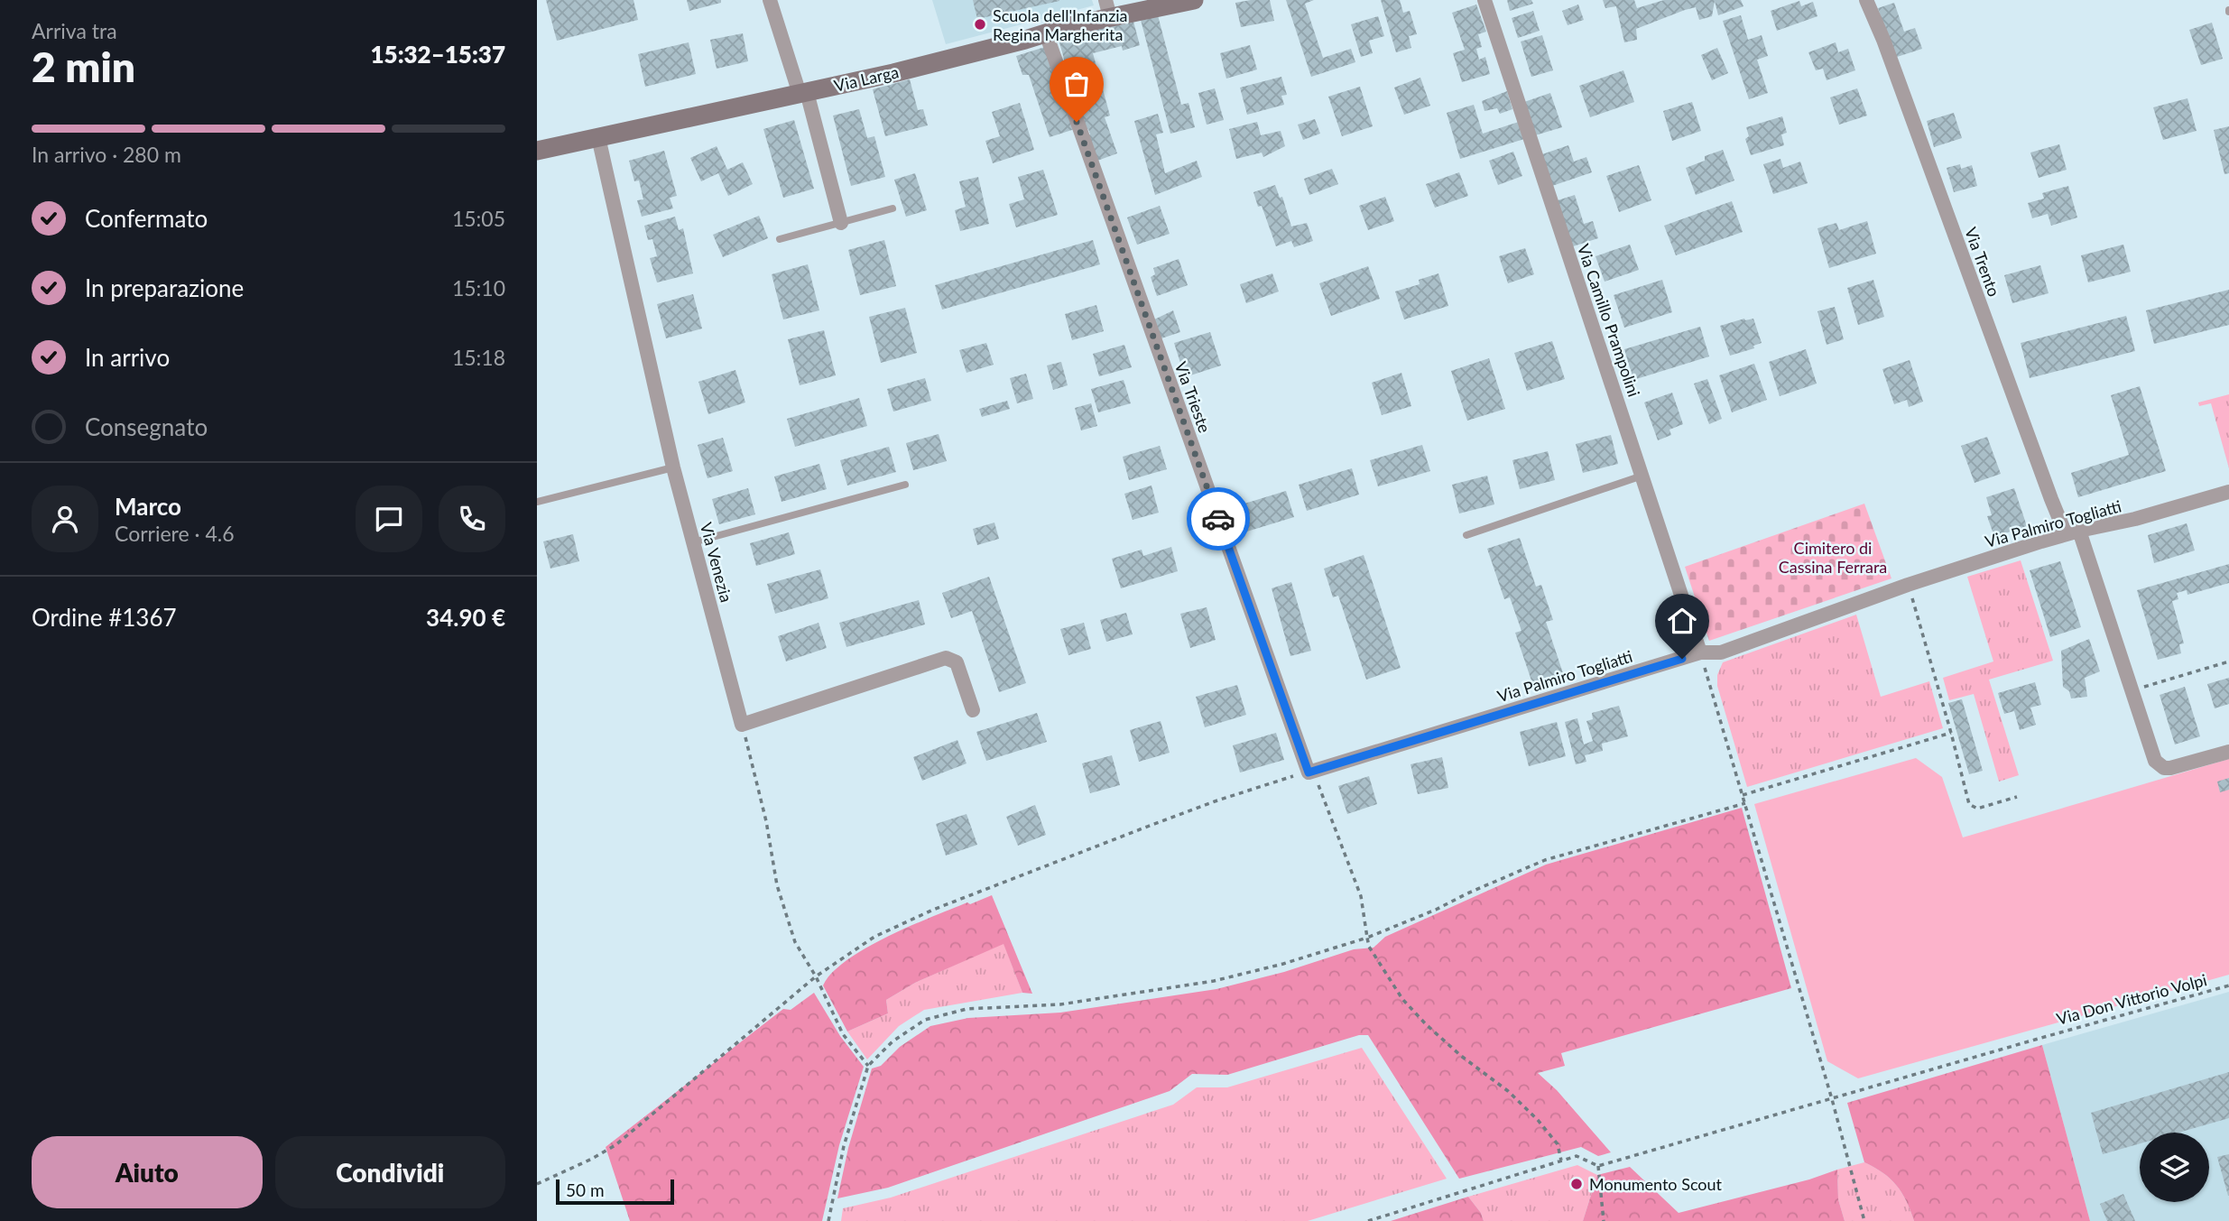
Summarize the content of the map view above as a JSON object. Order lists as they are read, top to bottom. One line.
{"streets":{"street":["Via Larga","Via Trento","Via Camillo Prampolini","Via Trieste","Via Palmiro Togliatti","Via Venezia"],"path":["Via Don Vittorio Volpi"]},"crossings":[["Via Larga","Via Trieste"],["Via Larga","Via Venezia"],["Via Trento","Via Palmiro Togliatti"],["Via Camillo Prampolini","Via Palmiro Togliatti"],["Via Trieste","Via Palmiro Togliatti"]],"parks":["Cimitero di Cassina Ferrara"],"places":["Scuola dell'Infanzia Regina Margherita","Monumento Scout"],"scale_bar":"50 m","page":{"heading":["2 min","Arriva tra","15:32–15:37"],"panel":["Marco","Corriere · 4.6","Ordine #1367","34.90 €"],"bar":"In arrivo · 280 m","list":[["Confermato","15:05"],["In preparazione","15:10"],["In arrivo","15:18"],"Consegnato"],"buttons":["Aiuto","Condividi"],"scale":"50 m"}}
